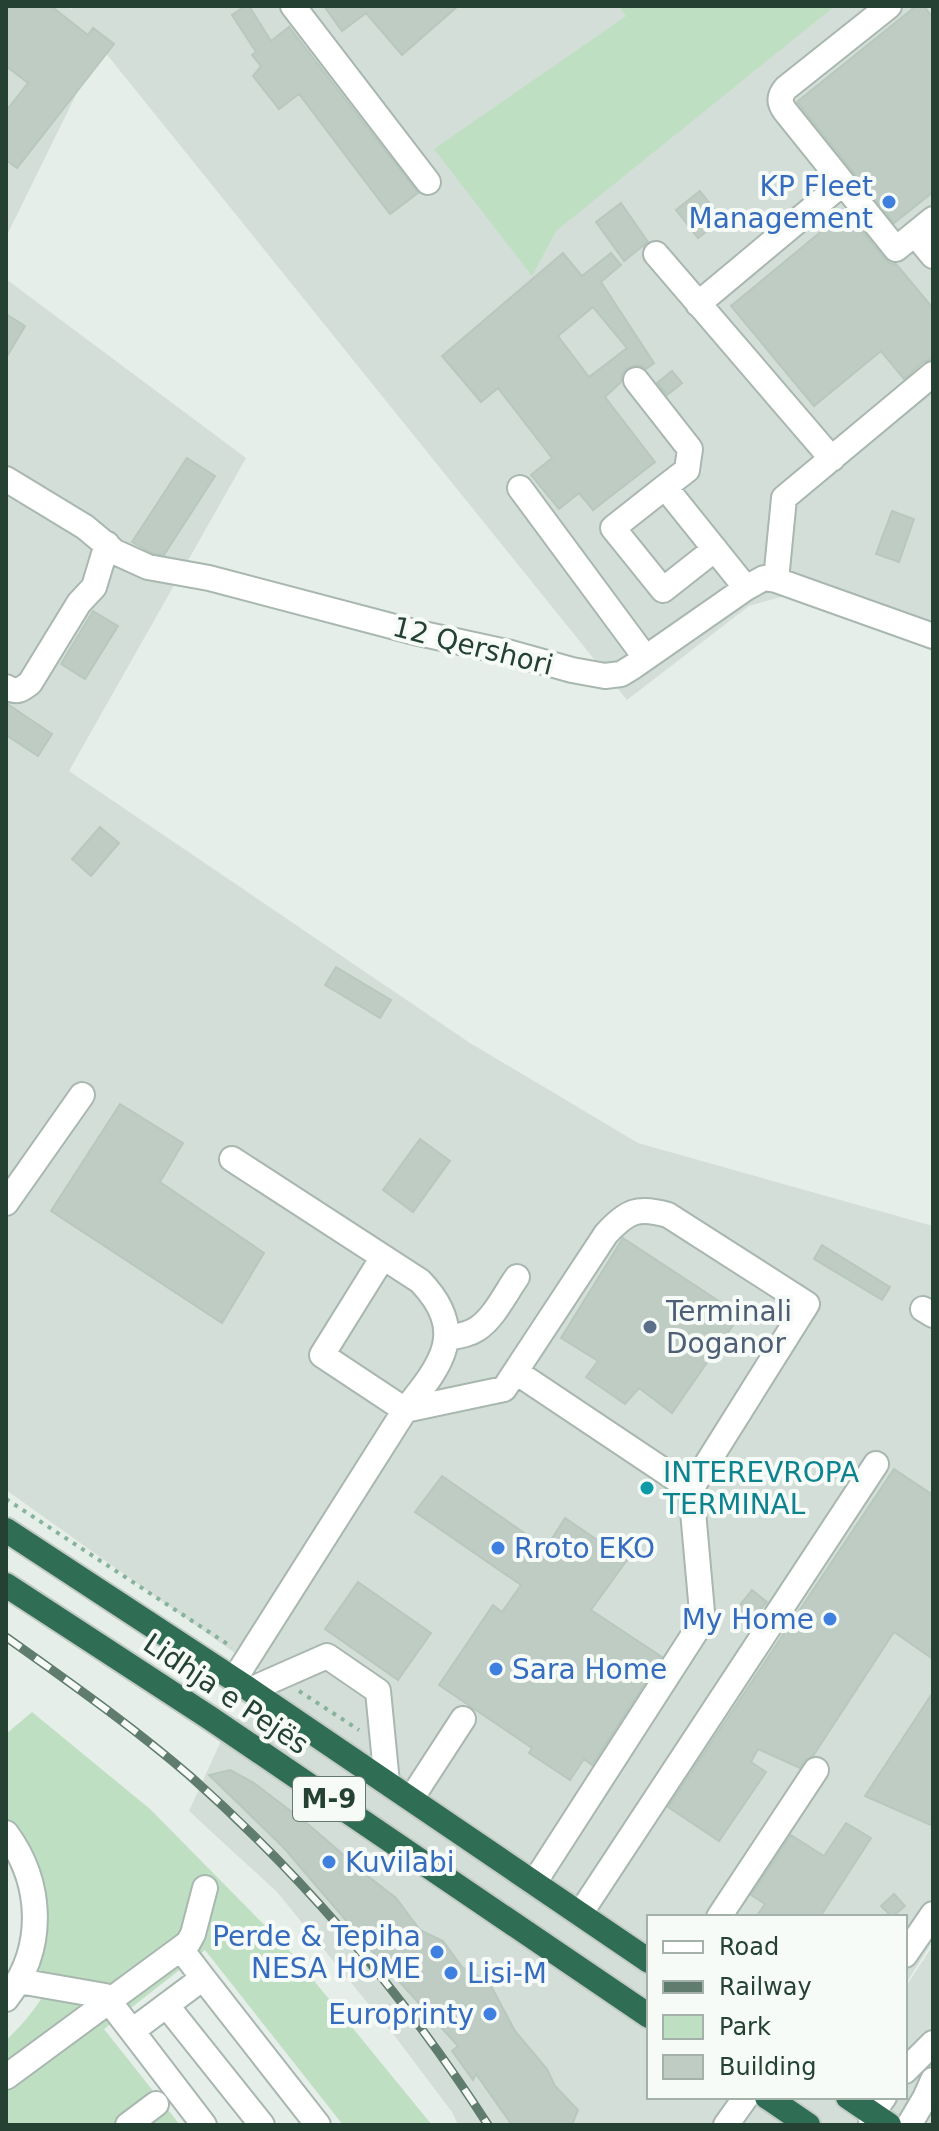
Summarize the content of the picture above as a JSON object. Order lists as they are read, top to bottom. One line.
{"streets":{"highway":["Lidhja e Pejës","M-9"],"street":["12 Qershori"]},"places":["KP Fleet Management","Terminali Doganor","INTEREVROPA TERMINAL","Rroto EKO","My Home","Sara Home","Kuvilabi","Perde & Tepiha NESA HOME","Lisi-M","Europrinty"],"legend":["Road","Railway","Park","Building"]}
